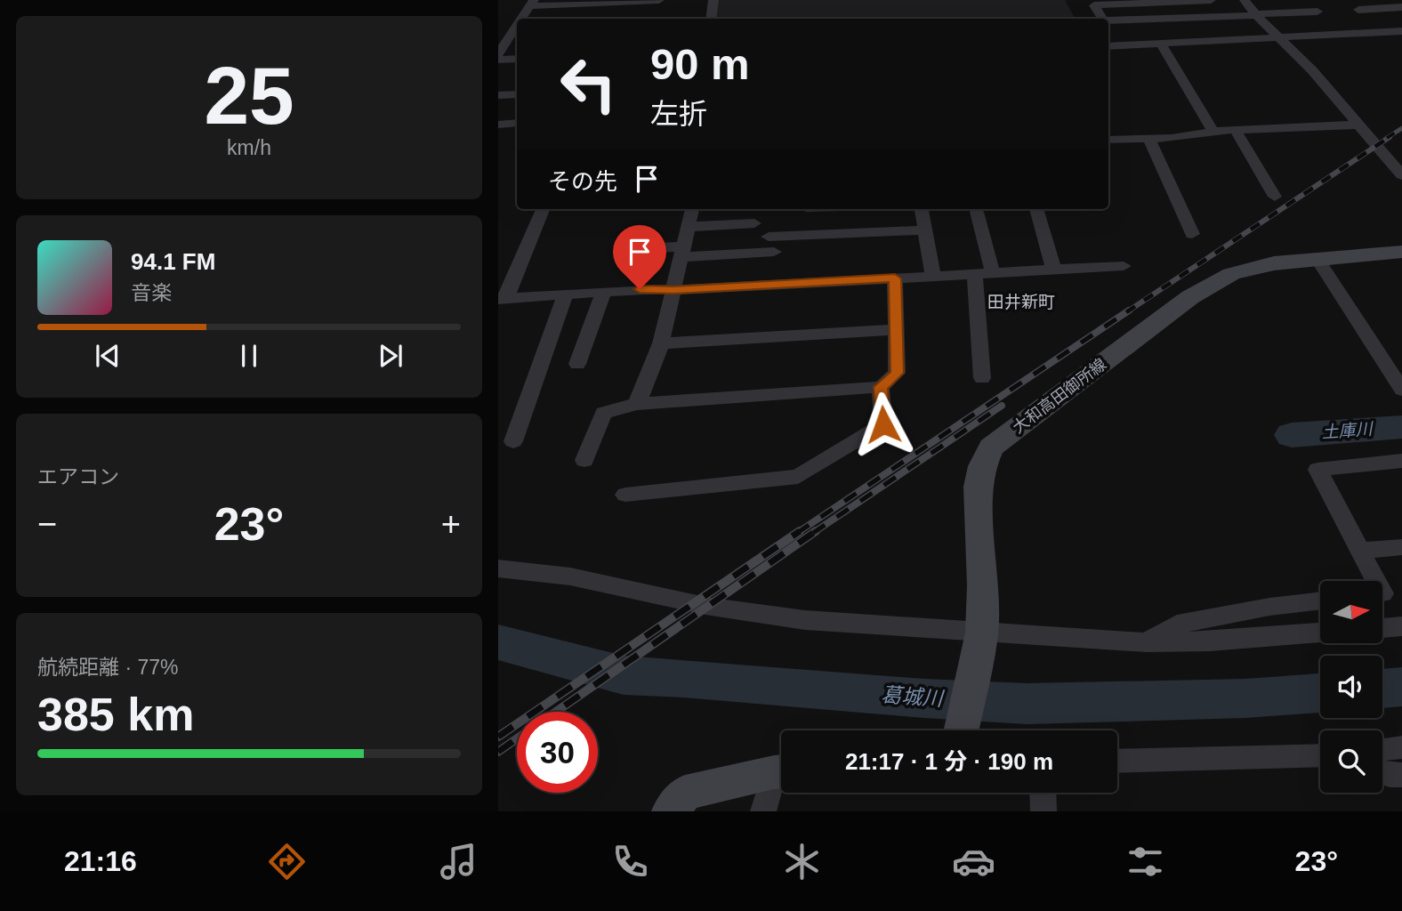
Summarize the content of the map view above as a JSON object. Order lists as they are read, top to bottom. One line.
{"streets":{"main road":["大和高田御所線"]},"districts":["田井新町"],"water":["土庫川","葛城川"],"north":"right","page":{"tile":[["25","km/h"],"エアコン",["航続距離 · 77%","385 km"]],"turn":["90 m","左折"],"then":"その先","song":["94.1 FM","音楽"],"heat":["−","23°","+"],"limit":"30","trip":"21:17 · 1 分 · 190 m","tabs":["21:16","23°"]}}
